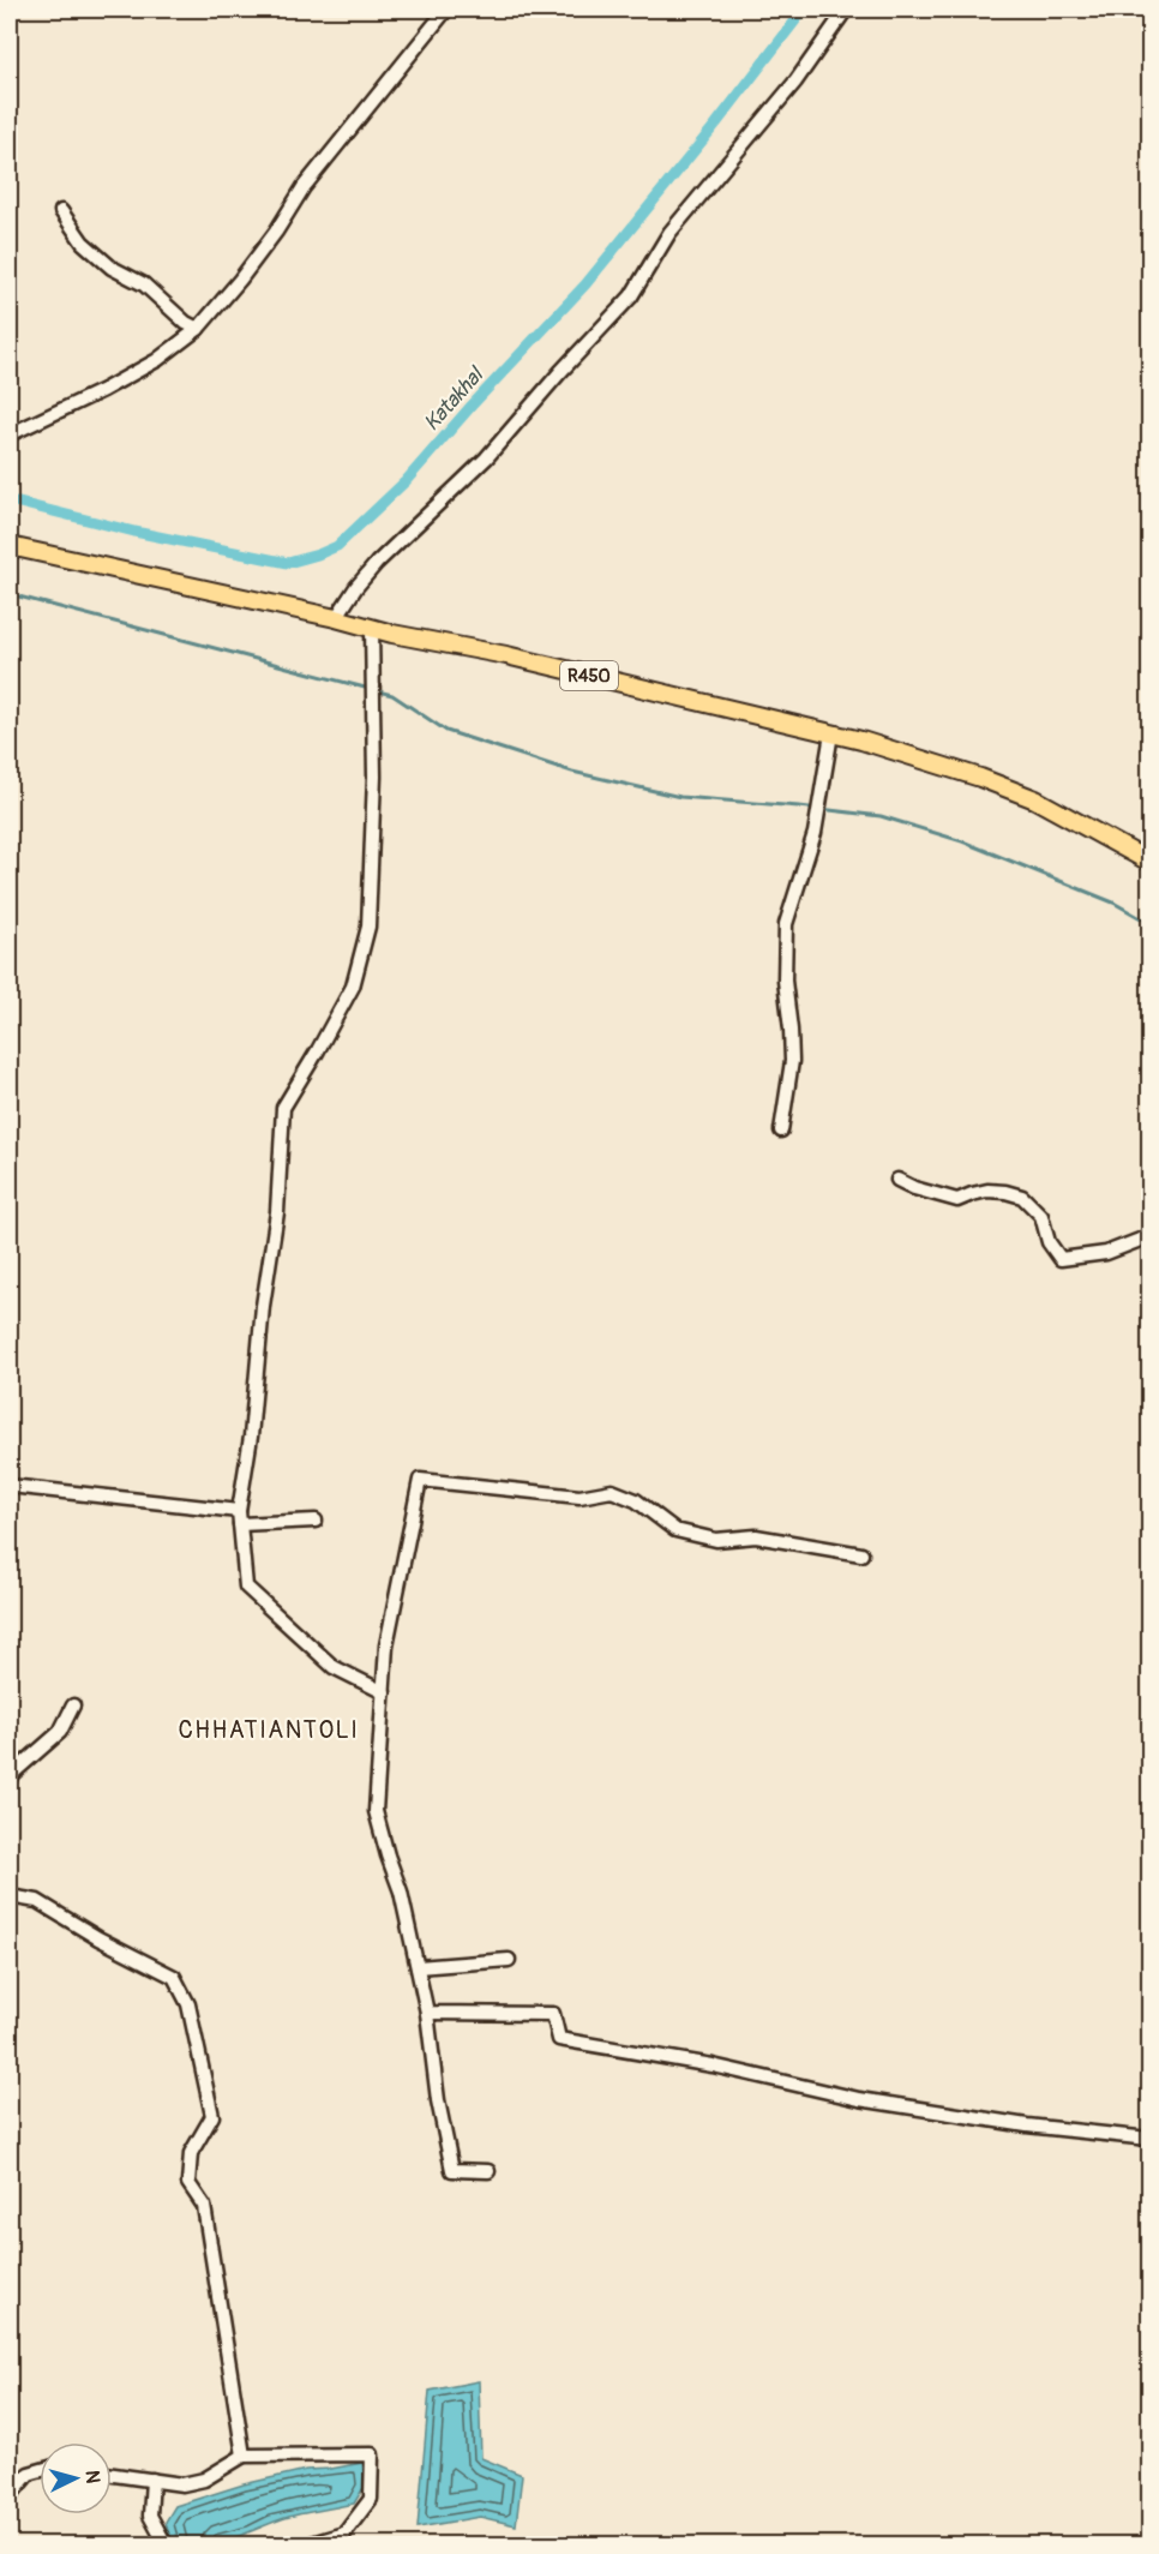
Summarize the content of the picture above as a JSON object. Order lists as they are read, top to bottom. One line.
{"streets":{"main road":["R450"]},"districts":["CHHATIANTOLI"],"water":["Katakhal"],"north":"right"}
